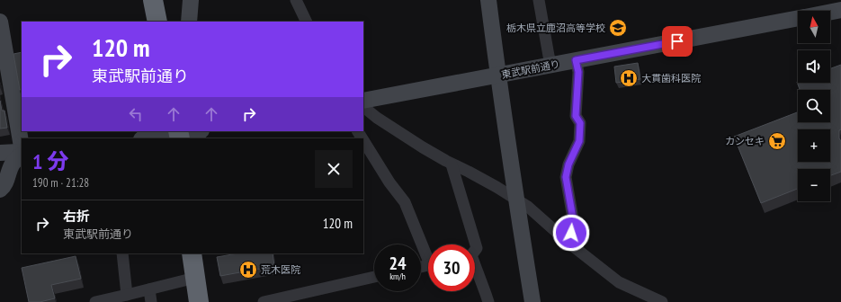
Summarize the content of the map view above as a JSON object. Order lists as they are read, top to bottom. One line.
{"streets":{"street":["東武駅前通り"]},"places":{"school or university":["栃木県立鹿沼高等学校"],"hospital":["大貫歯科医院","荒木医院"],"supermarket":["カンセキ"]},"north":"top","page":{"map_buttons":["+","−"],"turn":["120 m","東武駅前通り"],"heading":["1 分","190 m · 21:28"],"list":[{"name":"右折","note":"東武駅前通り","value":"120 m"}],"speed":"24 km/h","limit":"30"}}
